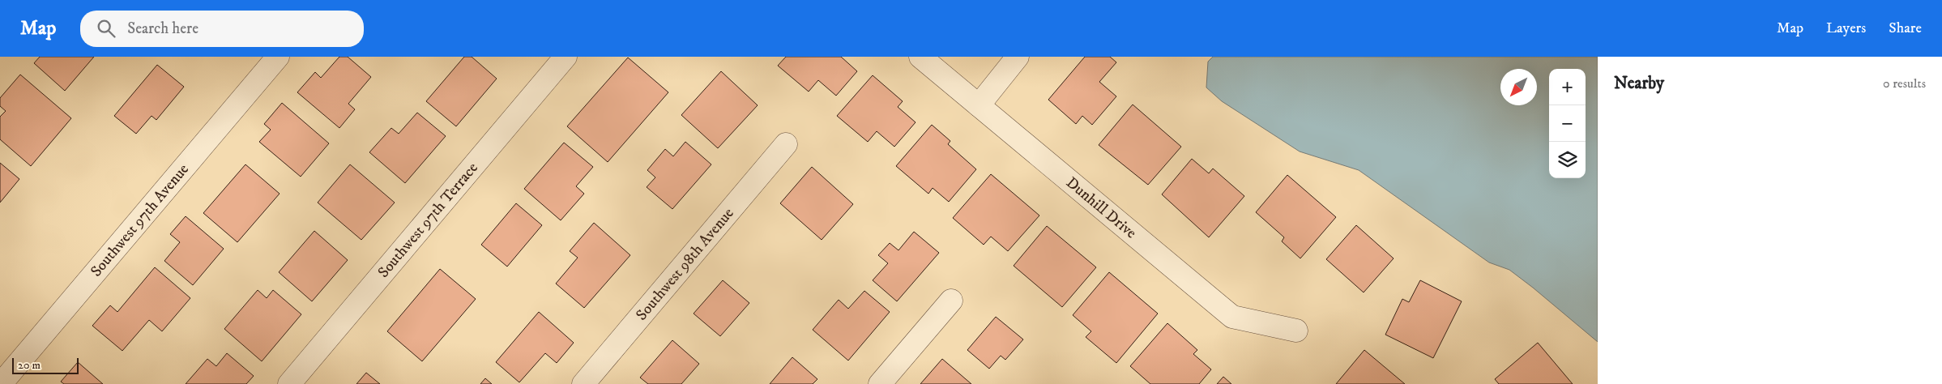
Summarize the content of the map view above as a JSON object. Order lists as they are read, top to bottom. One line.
{"streets":{"street":["Dunhill Drive","Southwest 97th Avenue","Southwest 97th Terrace","Southwest 98th Avenue"]},"scale_bar":"20 m","north":"bottom left","page":{"header":"Map","search":"Search here","nav":["Map","Layers","Share"],"heading":["Nearby","0 results"],"map_buttons":["+","−"],"scale":"20 m"}}
